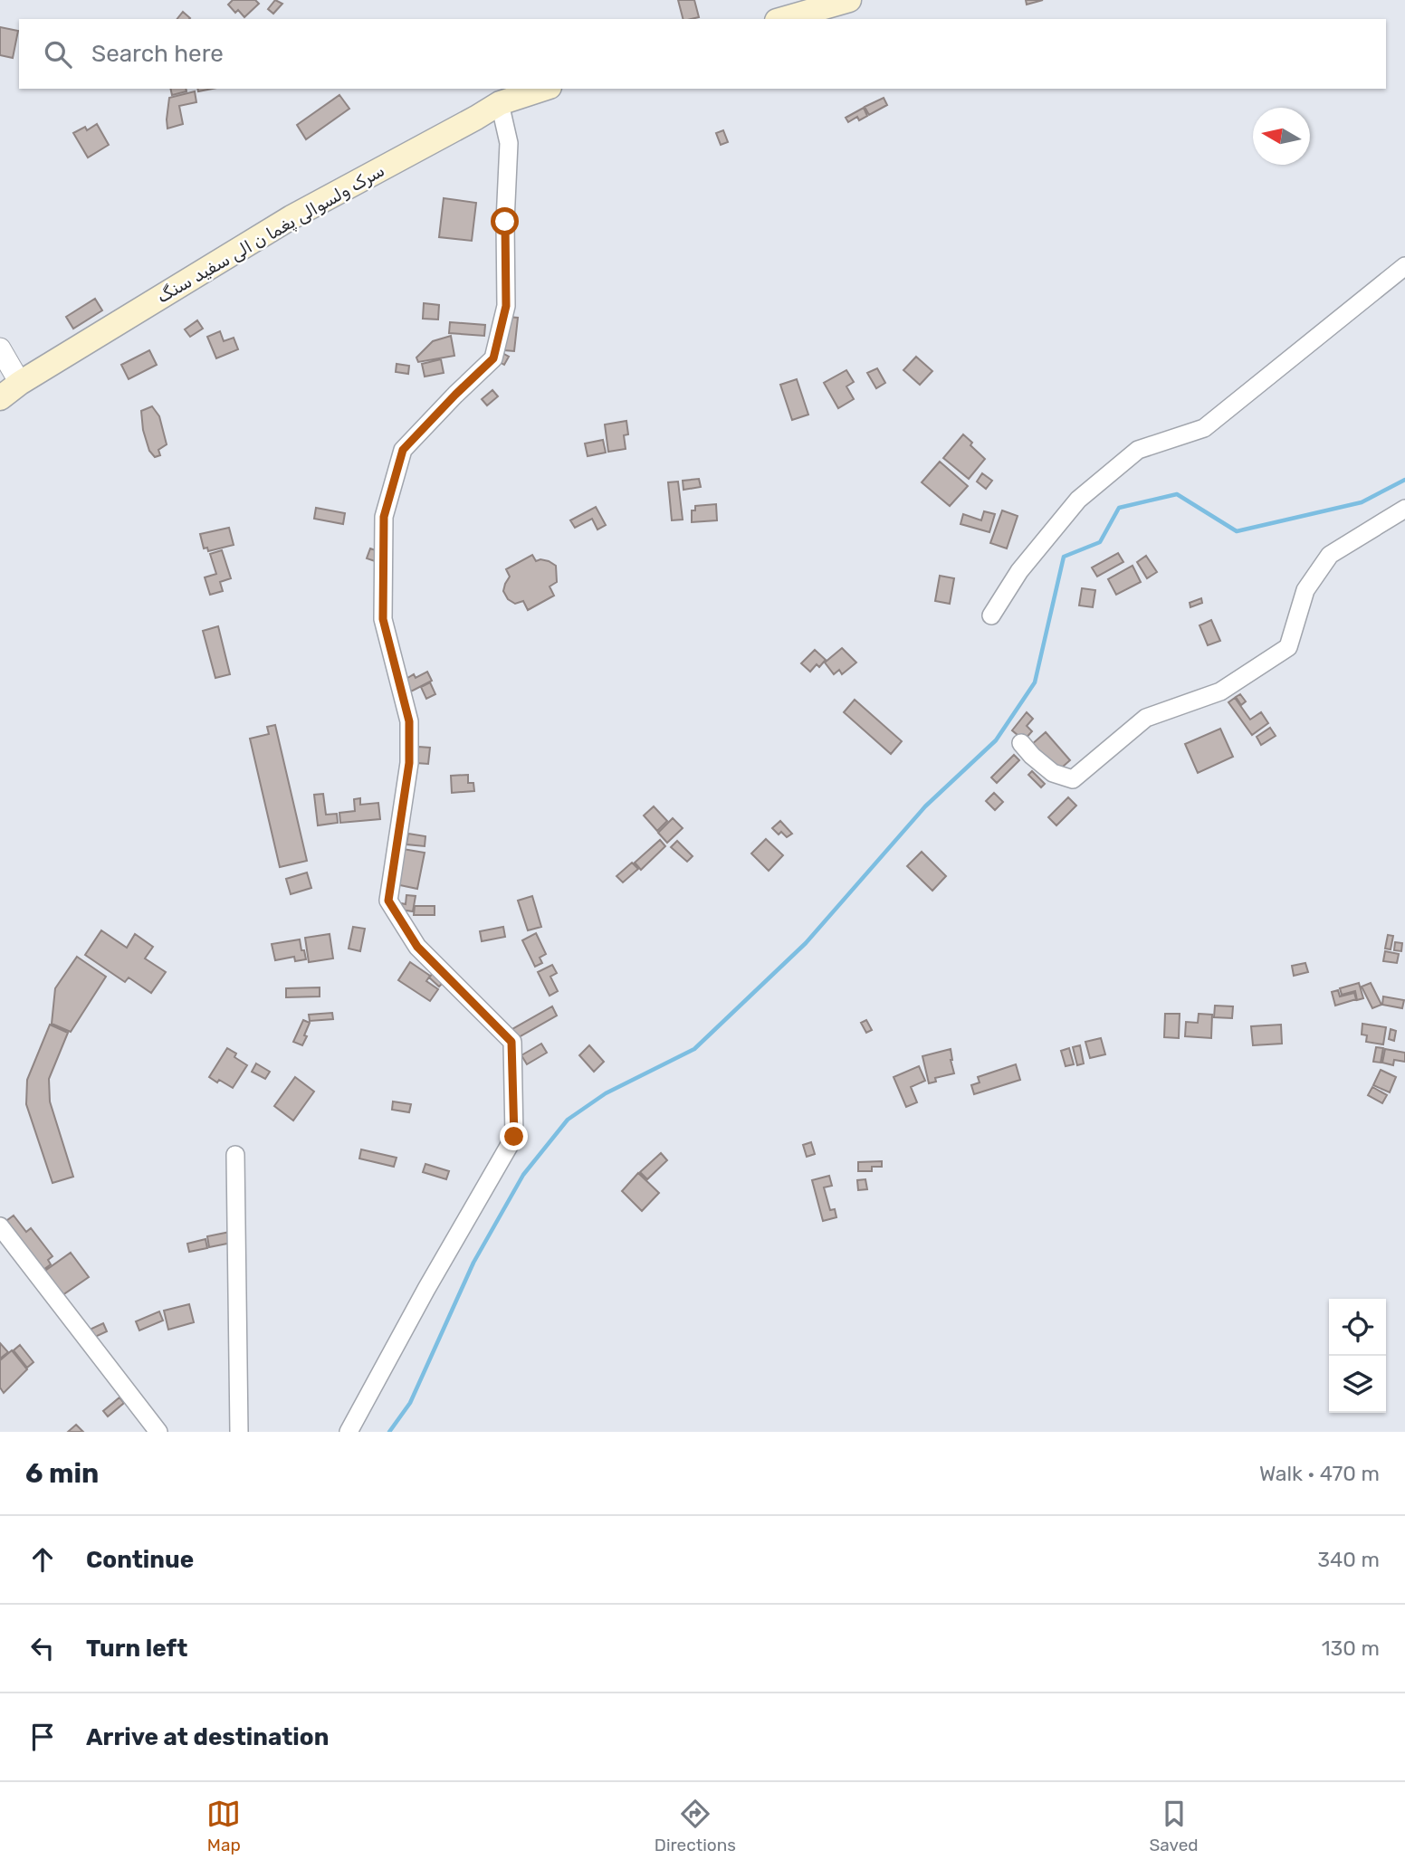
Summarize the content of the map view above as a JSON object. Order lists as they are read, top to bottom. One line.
{"streets":{"main road":["سرک ولسوالی پغما ن الی سفید سنگ"]},"north":"left","page":{"search":"Search here","heading":["6 min","Walk · 470 m"],"list":[["Continue","340 m"],["Turn left","130 m"],"Arrive at destination"],"nav":["Map","Directions","Saved"]}}
